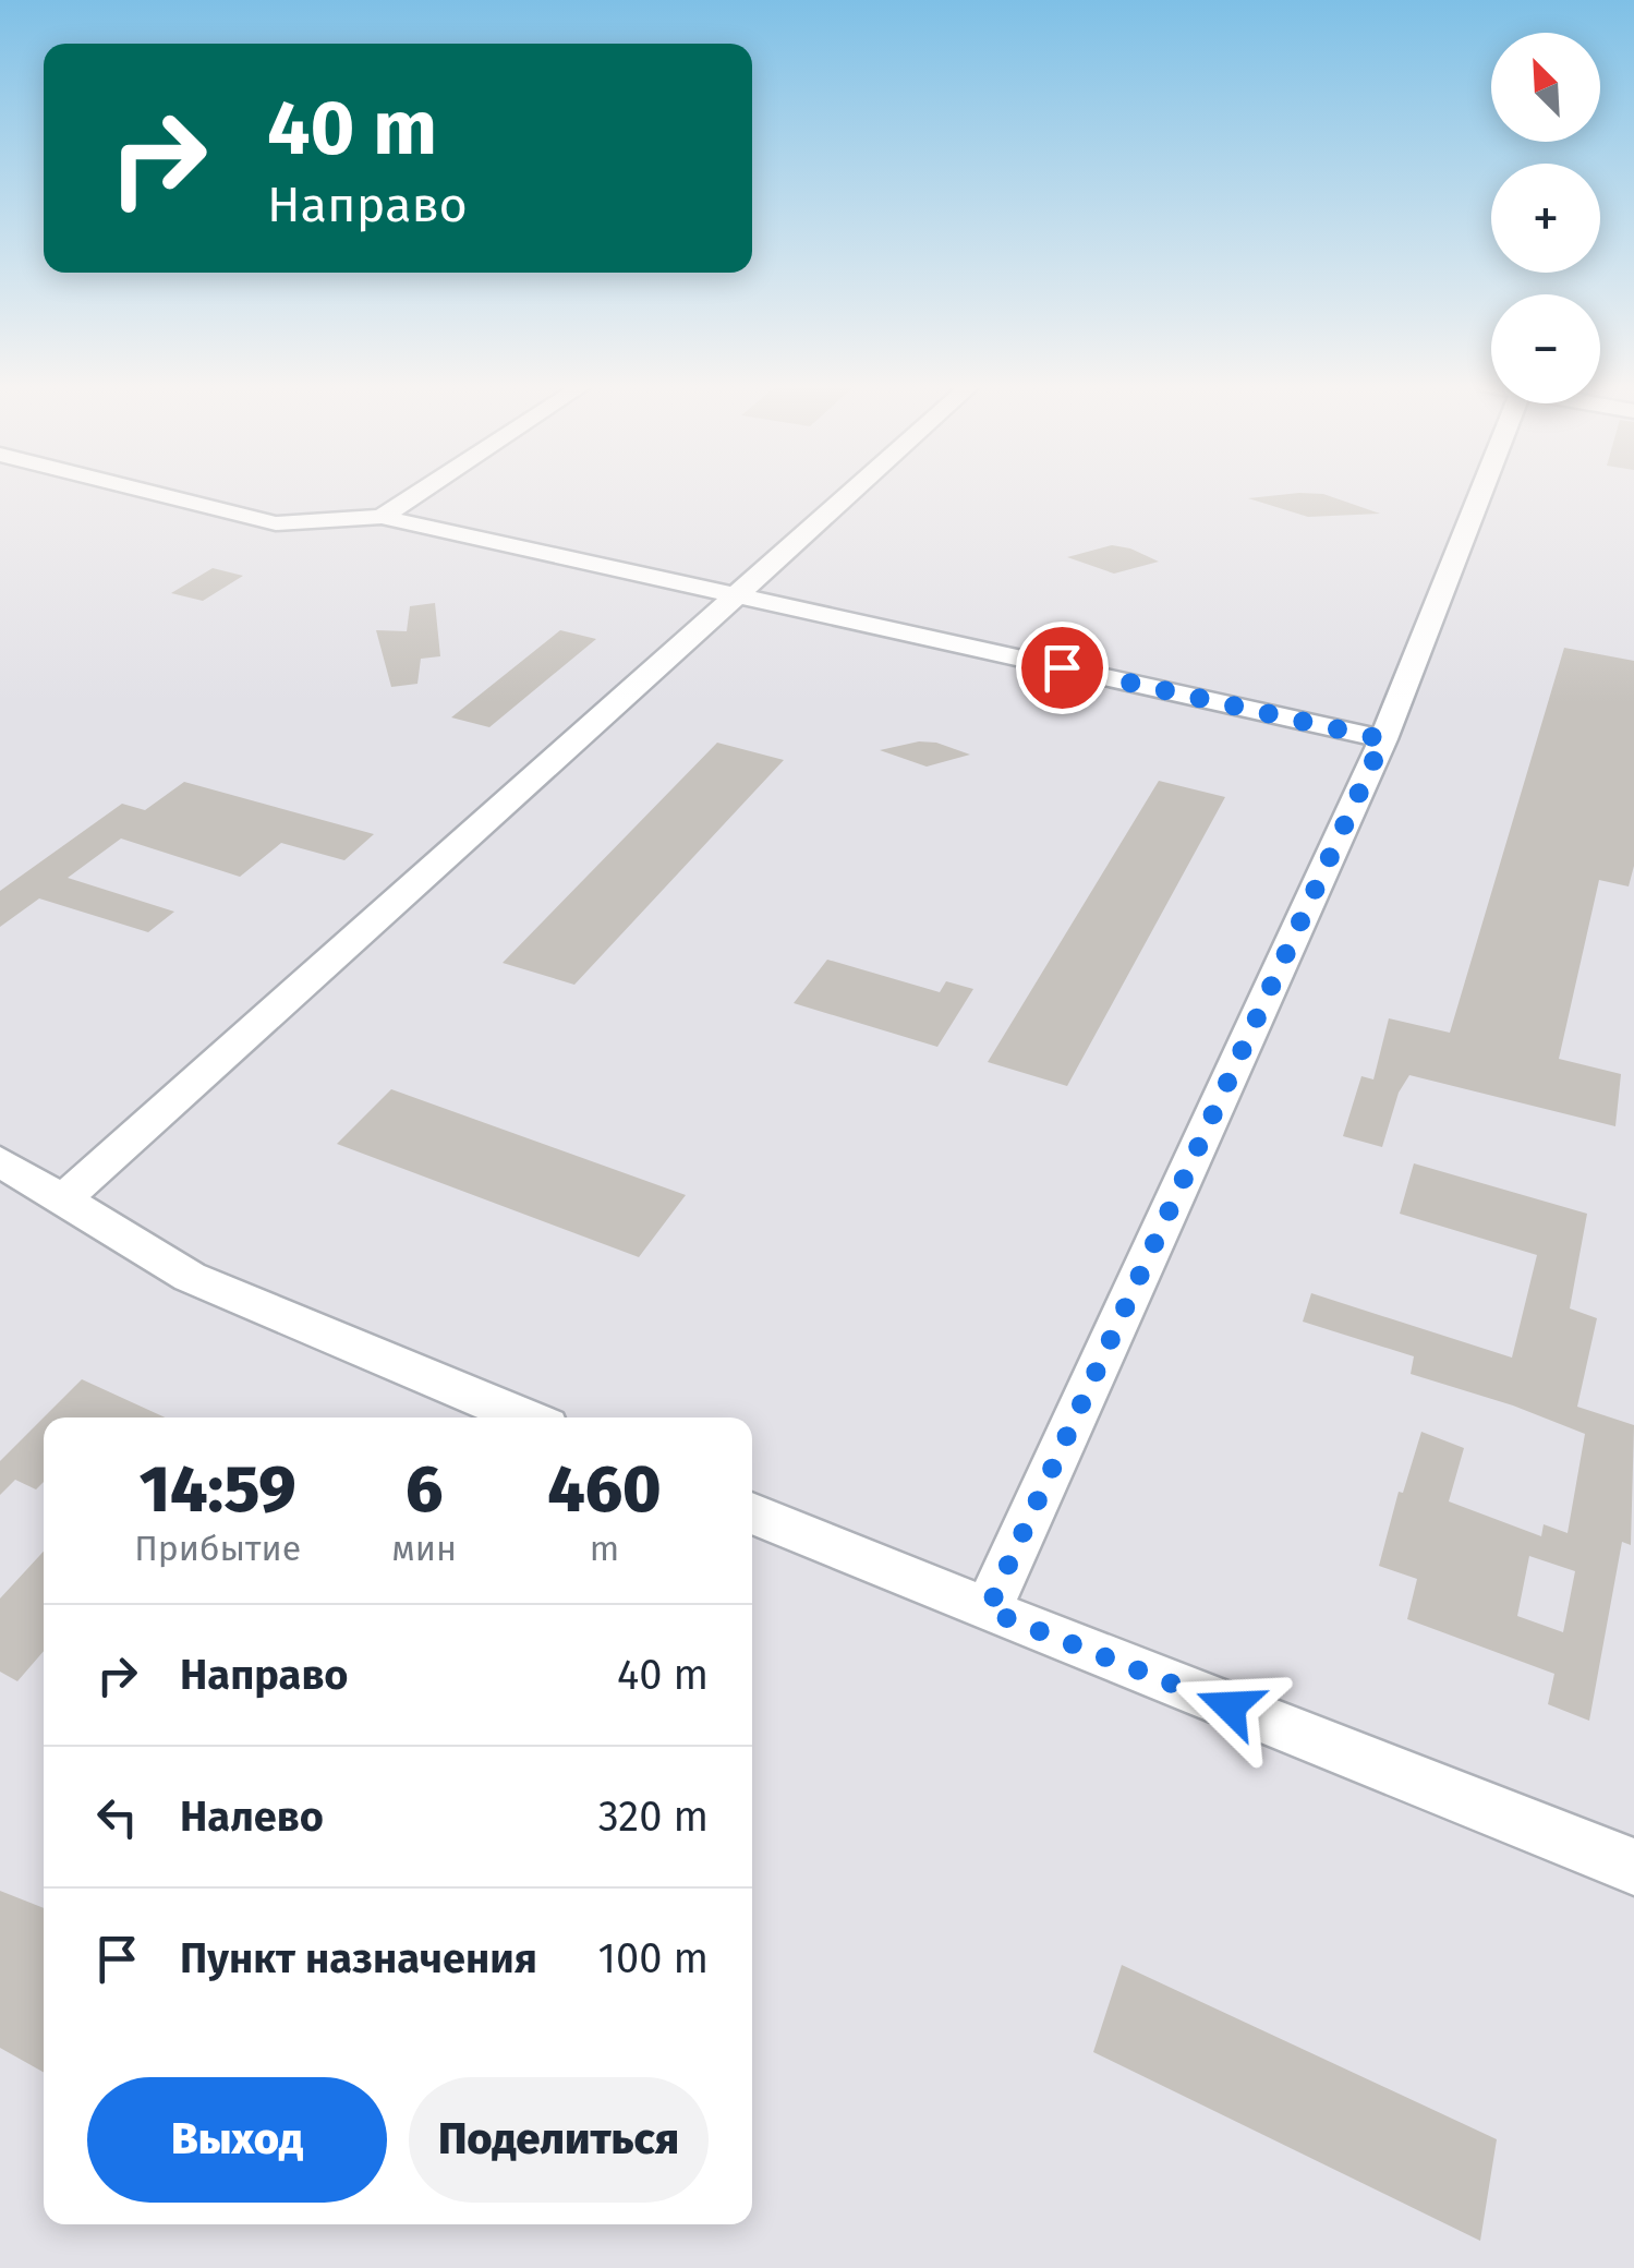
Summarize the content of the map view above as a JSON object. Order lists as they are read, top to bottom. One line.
{"north":"top left","page":{"map_buttons":["+","−"],"turn":["40 m","Направо"],"eta":["14:59","Прибытие","6","мин","460","m"],"list":[{"name":"Направо","value":"40 m"},{"name":"Налево","value":"320 m"},{"name":"Пункт назначения","value":"100 m"}],"buttons":["Выход","Поделиться"]}}
